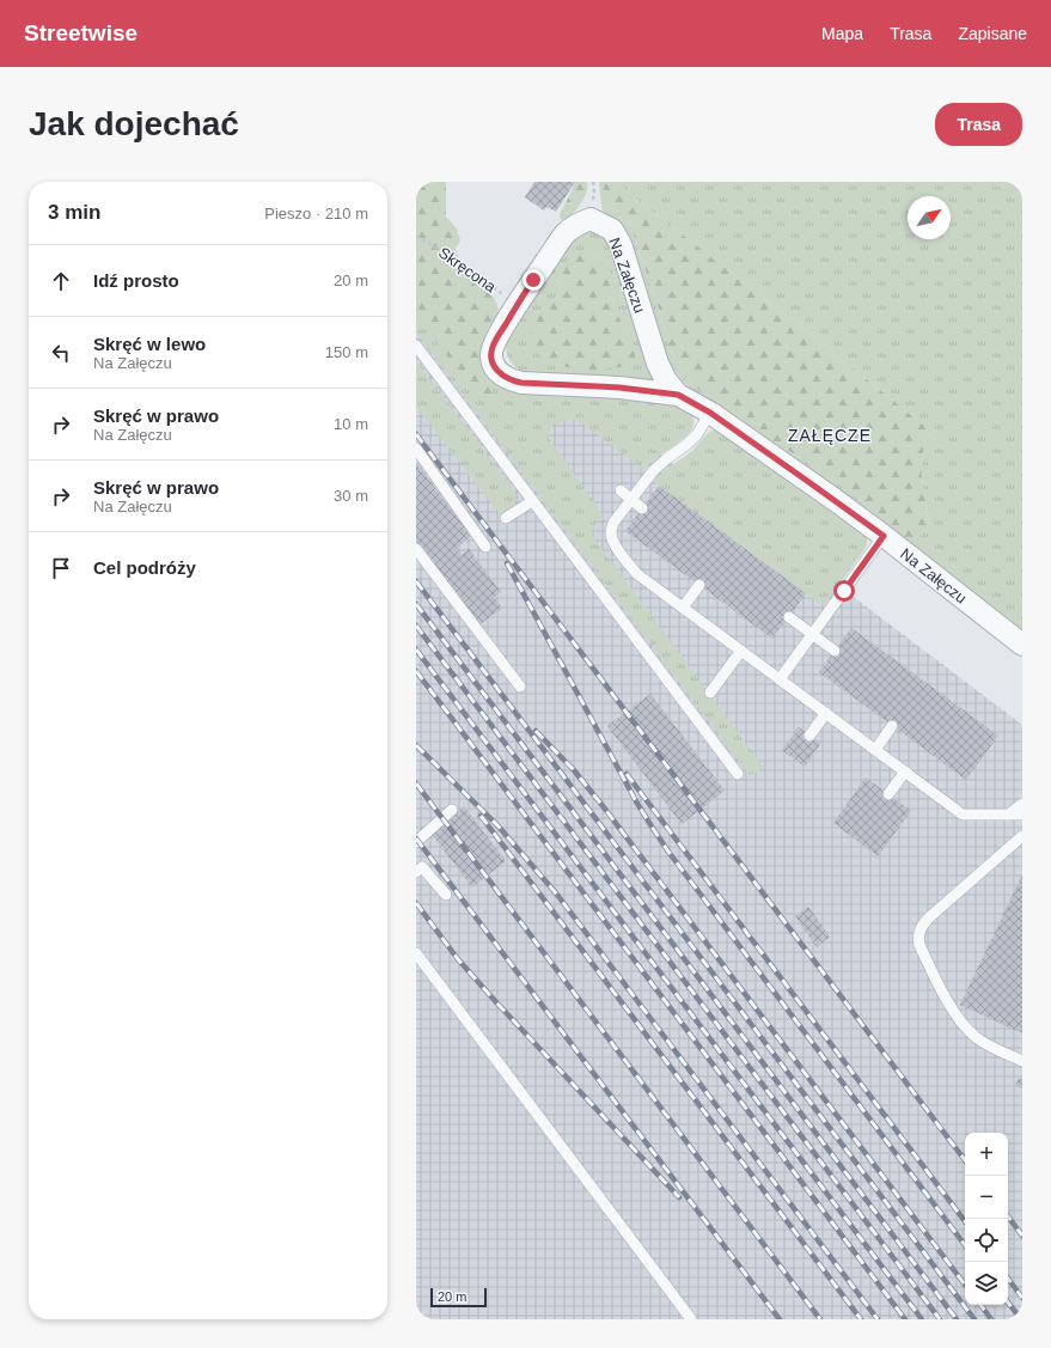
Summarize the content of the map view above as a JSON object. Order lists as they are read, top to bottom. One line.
{"streets":{"street":["Na Załęczu"],"path":["Skręcona"]},"crossings":[["Skręcona","Na Załęczu"]],"districts":["ZAŁĘCZE"],"scale_bar":"20 m","north":"top right","page":{"header":"Streetwise","nav":["Mapa","Trasa","Zapisane"],"buttons":"Trasa","title":"Jak dojechać","heading":["3 min","Pieszo · 210 m"],"list":[["Idź prosto","20 m"],["Skręć w lewo","Na Załęczu","150 m"],["Skręć w prawo","Na Załęczu","10 m"],["Skręć w prawo","Na Załęczu","30 m"],"Cel podróży"],"map_buttons":["+","−"],"scale":"20 m"}}
